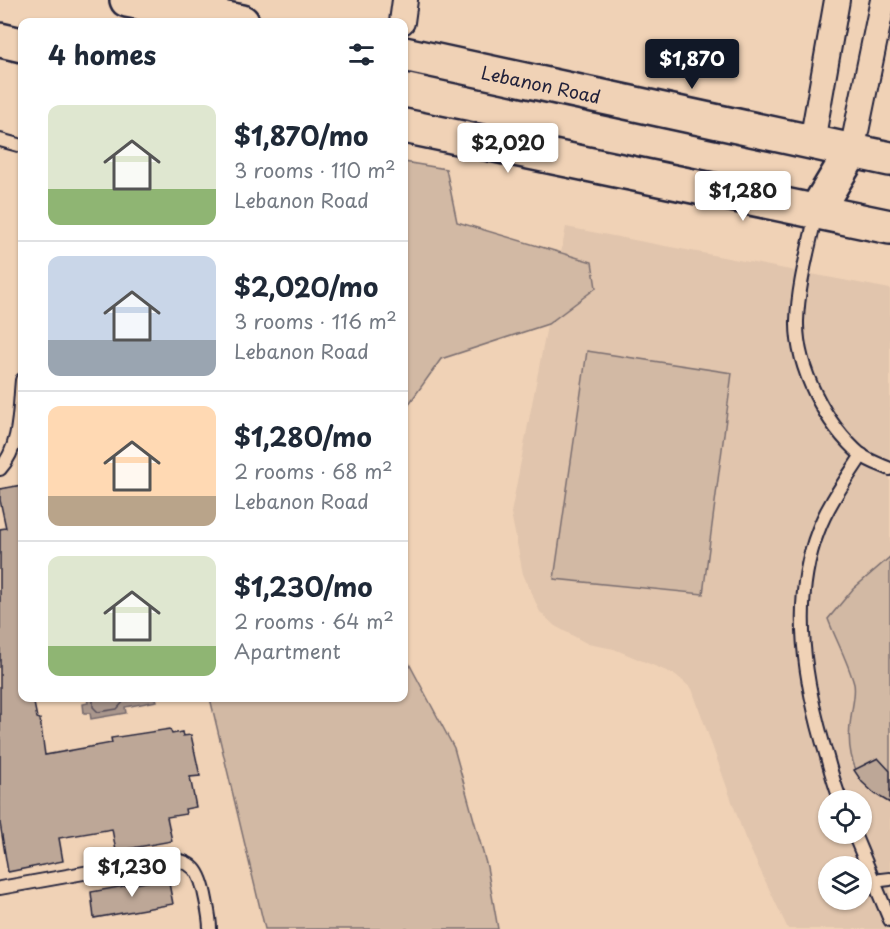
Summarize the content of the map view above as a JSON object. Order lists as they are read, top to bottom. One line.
{"streets":{"main road":["Lebanon Road"]},"page":{"heading":"4 homes","price":["$1,870","$2,020","$1,280","$1,230"],"list":[{"name":"$1,870/mo","note":"3 rooms · 110 m² · Lebanon Road"},{"name":"$2,020/mo","note":"3 rooms · 116 m² · Lebanon Road"},{"name":"$1,280/mo","note":"2 rooms · 68 m² · Lebanon Road"},{"name":"$1,230/mo","note":"2 rooms · 64 m² · Apartment"}]}}
